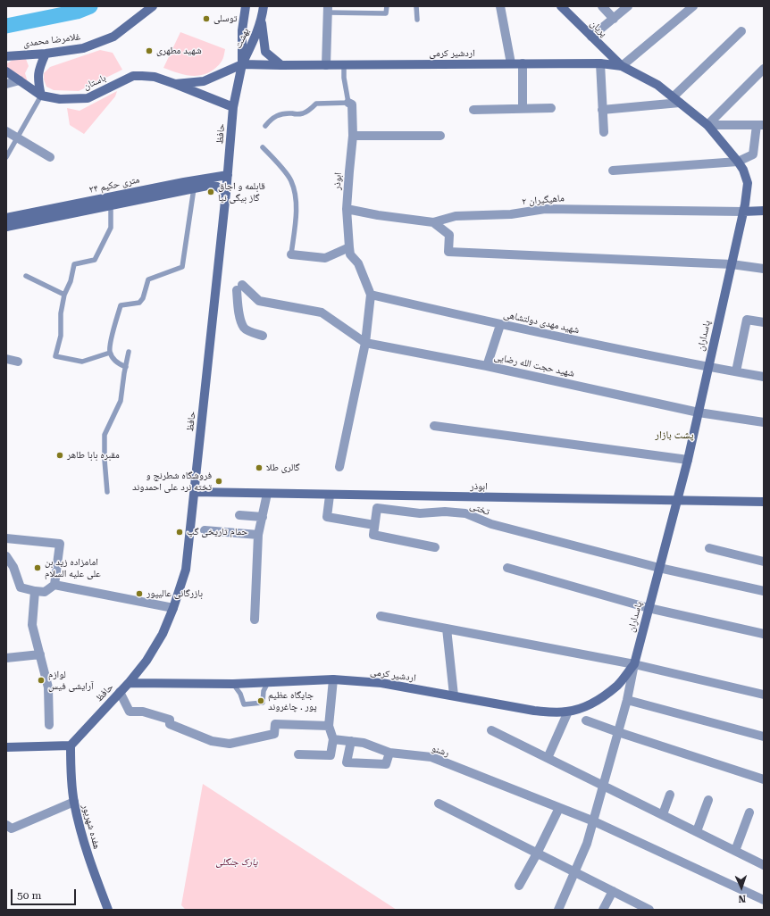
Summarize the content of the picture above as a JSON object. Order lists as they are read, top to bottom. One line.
{"streets":{"main road":["پریان","بهشت","غلامرضا محمدی","اردشیر کرمی","باستان","حافظ","ابوذر","۲۴ متری حکیم","پاسداران","هفده شهریور"],"street":["ماهیگیران ۲","شهید مهدی دولتشاهی","شهید حجت الله رضایی","تختی","رشنو"]},"crossings":[["پریان","اردشیر کرمی"],["پریان","پاسداران"],["بهشت","اردشیر کرمی"],["بهشت","باستان"],["بهشت","حافظ"],["اردشیر کرمی","باستان"],["اردشیر کرمی","حافظ"],["اردشیر کرمی","ابوذر"],["اردشیر کرمی","پاسداران"],["باستان","حافظ"],["حافظ","ابوذر"],["حافظ","۲۴ متری حکیم"],["حافظ","هفده شهریور"],["ابوذر","ماهیگیران ۲"],["ابوذر","شهید مهدی دولتشاهی"],["ابوذر","پاسداران"],["ماهیگیران ۲","پاسداران"],["شهید مهدی دولتشاهی","پاسداران"],["پاسداران","شهید حجت الله رضایی"],["پاسداران","تختی"]],"districts":["پشت بازار"],"parks":["پارک جنگلی"],"places":["توسلی","شهید مطهری","قابلمه و اجاق گاز بیگی نیا","مقبره بابا طاهر","گالری طلا","فروشگاه شطرنج و تخته نرد علی احمدوند","حمام تاریخی گپ","امامزاده زید بن علی علیه السلام","بازرگانی عالیپور","لوازم آرایشی فیس","جایگاه عظیم پور . چاغروند"],"scale_bar":"50 m","north":"bottom"}
